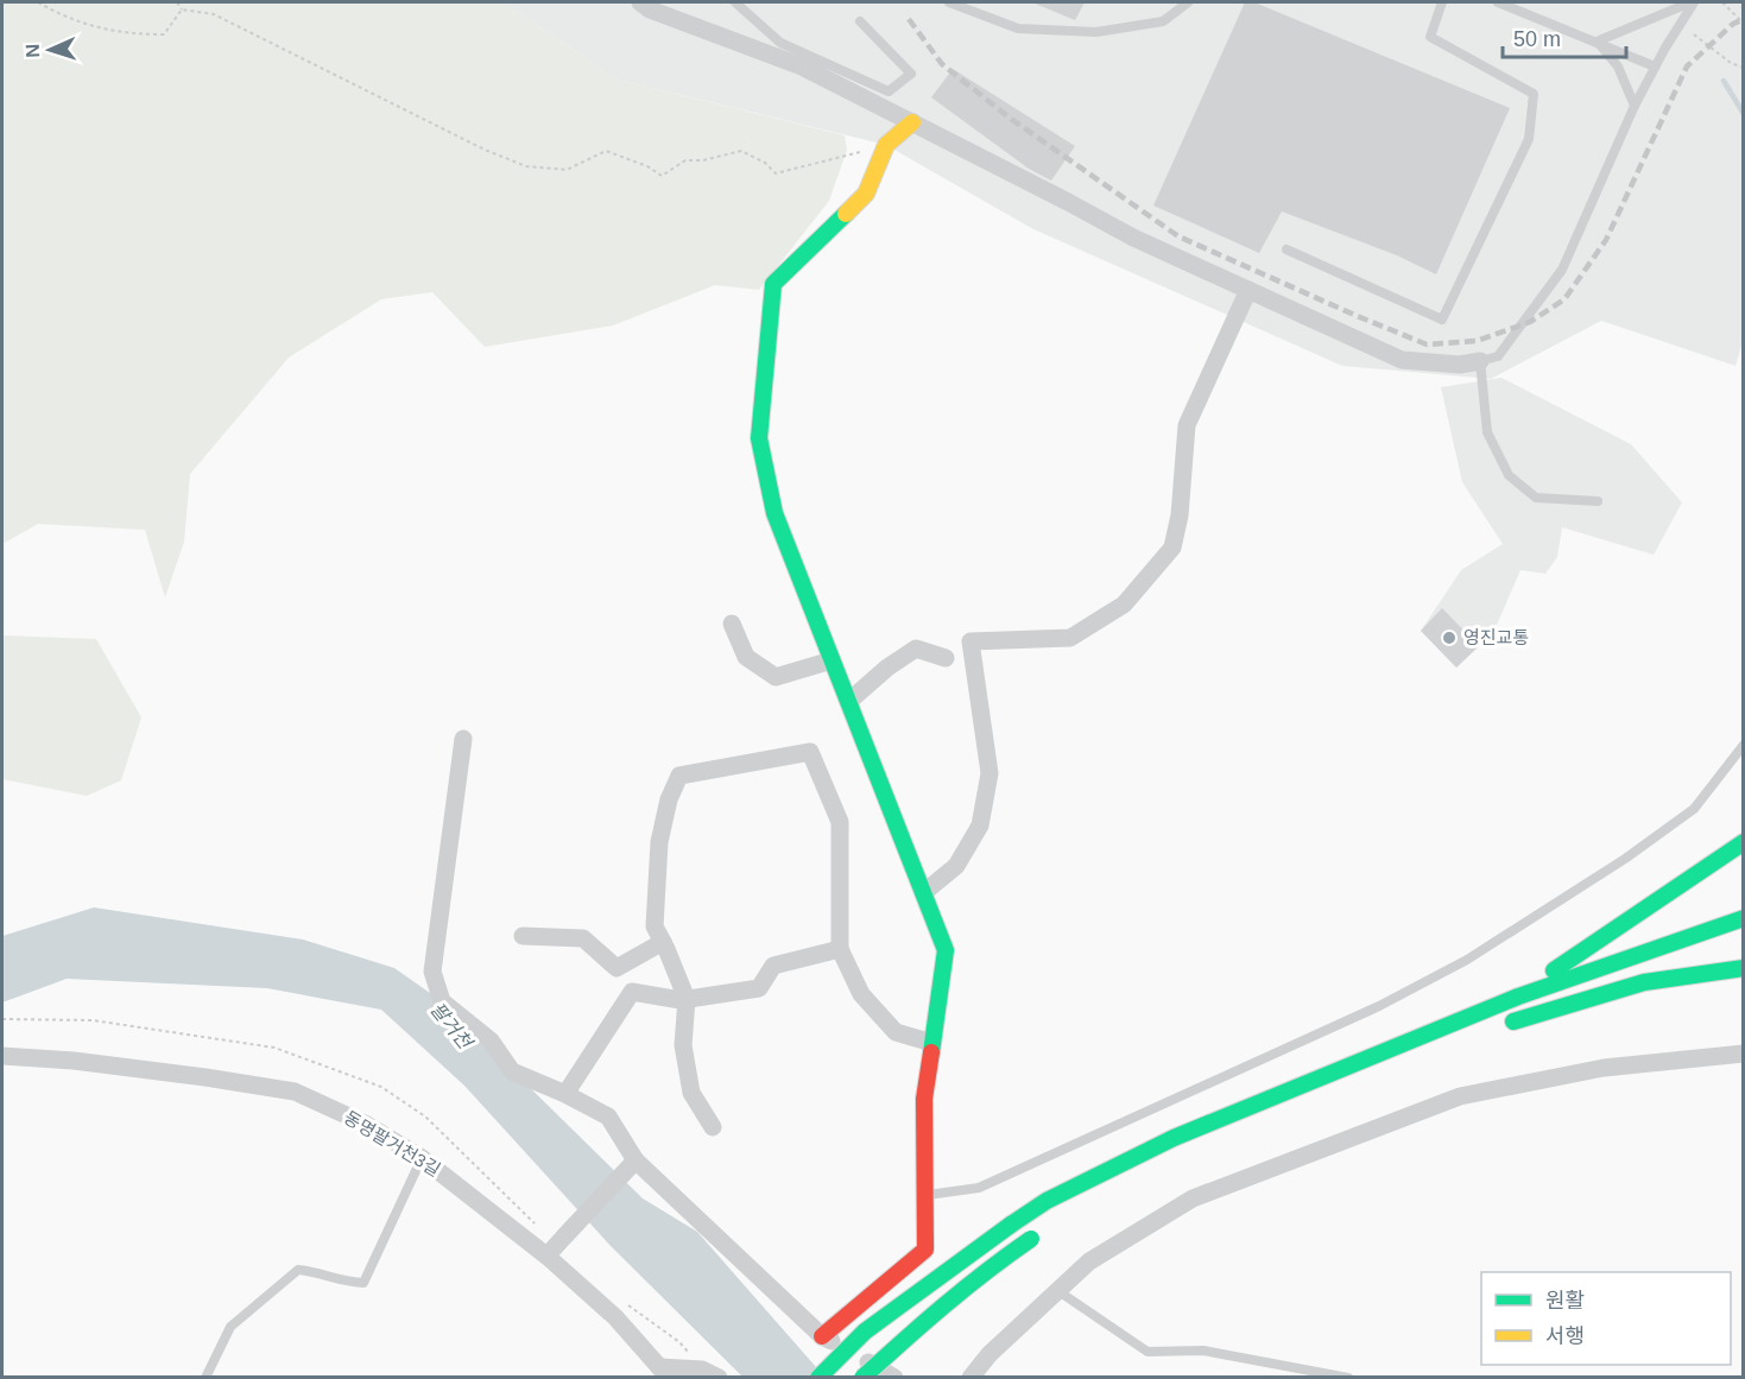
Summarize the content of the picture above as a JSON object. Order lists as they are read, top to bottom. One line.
{"streets":{"street":["동명팔거천3길"]},"water":["팔거천"],"places":["영진교통"],"legend":["원활","서행"],"scale_bar":"50 m","north":"left"}
